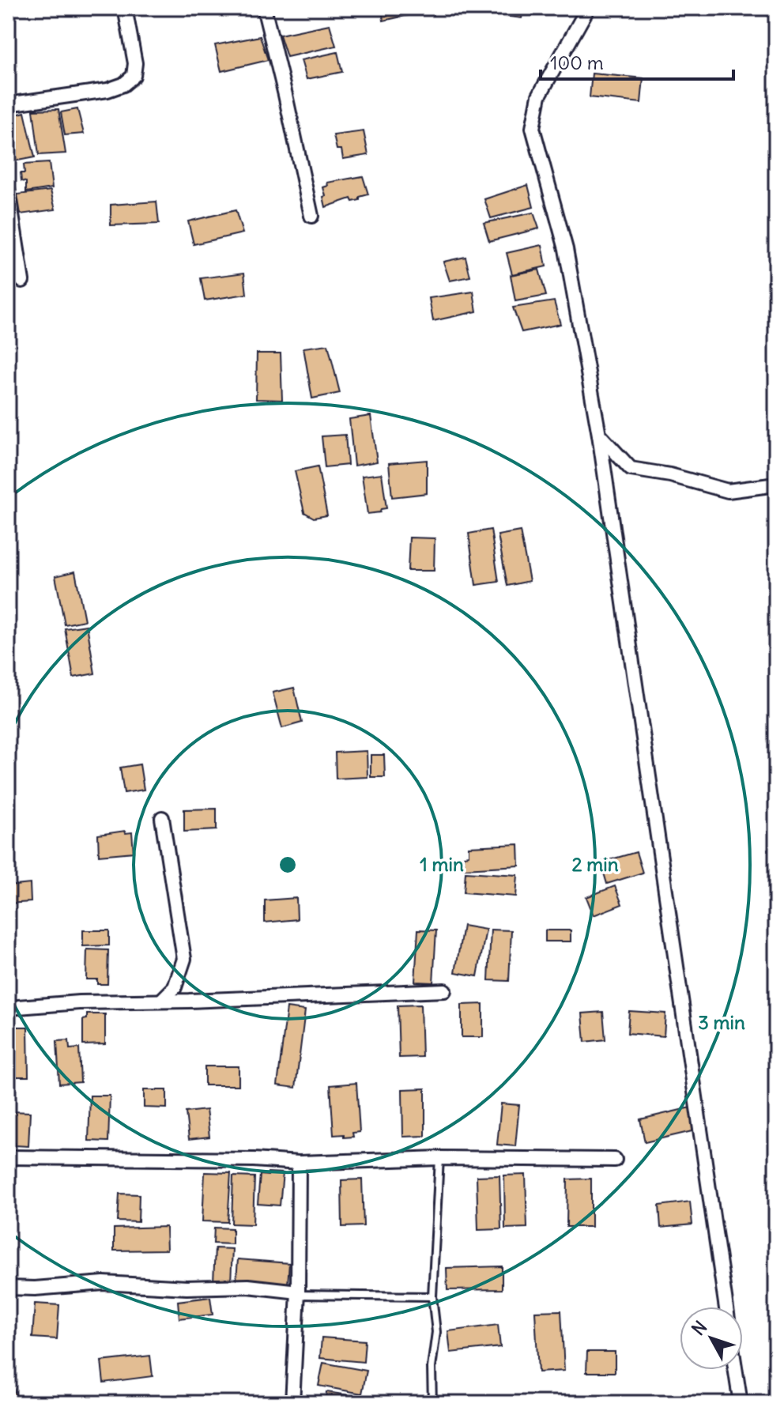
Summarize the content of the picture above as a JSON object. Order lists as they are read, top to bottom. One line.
{"scale_bar":"100 m","north":"top left","rings":["1 min","2 min","3 min"]}
